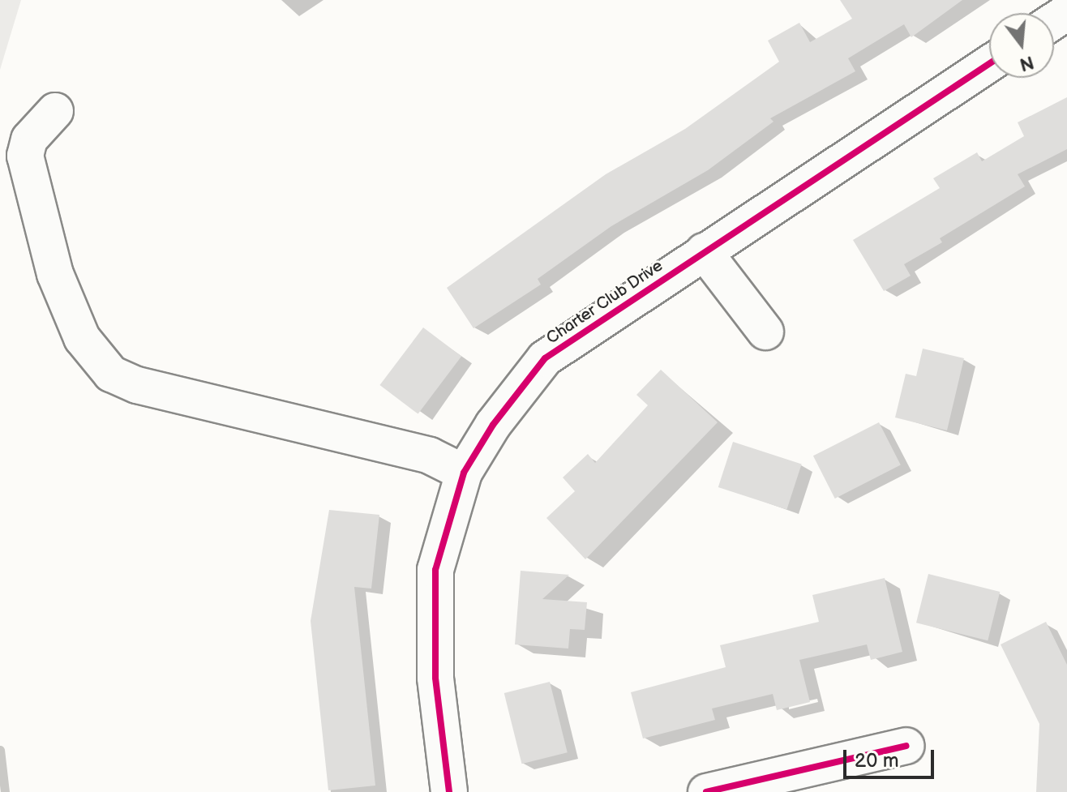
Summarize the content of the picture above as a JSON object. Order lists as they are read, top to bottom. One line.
{"streets":{"street":["Charter Club Drive"]},"scale_bar":"20 m","north":"bottom"}
